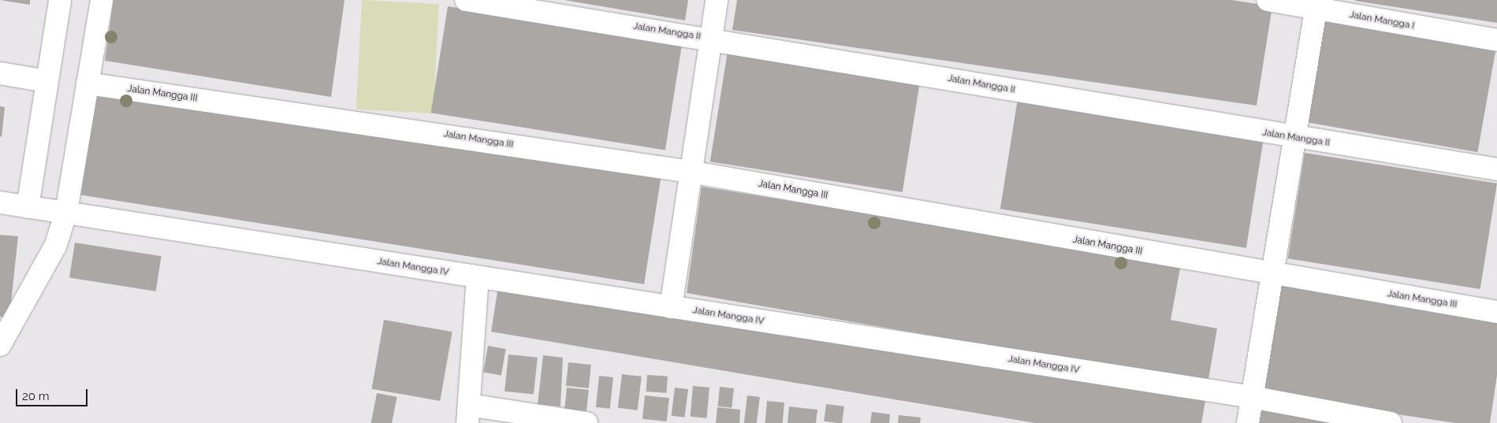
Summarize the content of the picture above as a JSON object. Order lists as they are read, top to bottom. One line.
{"streets":{"street":["Jalan Mangga I","Jalan Mangga II","Jalan Mangga III","Jalan Mangga IV"]},"scale_bar":"20 m"}
